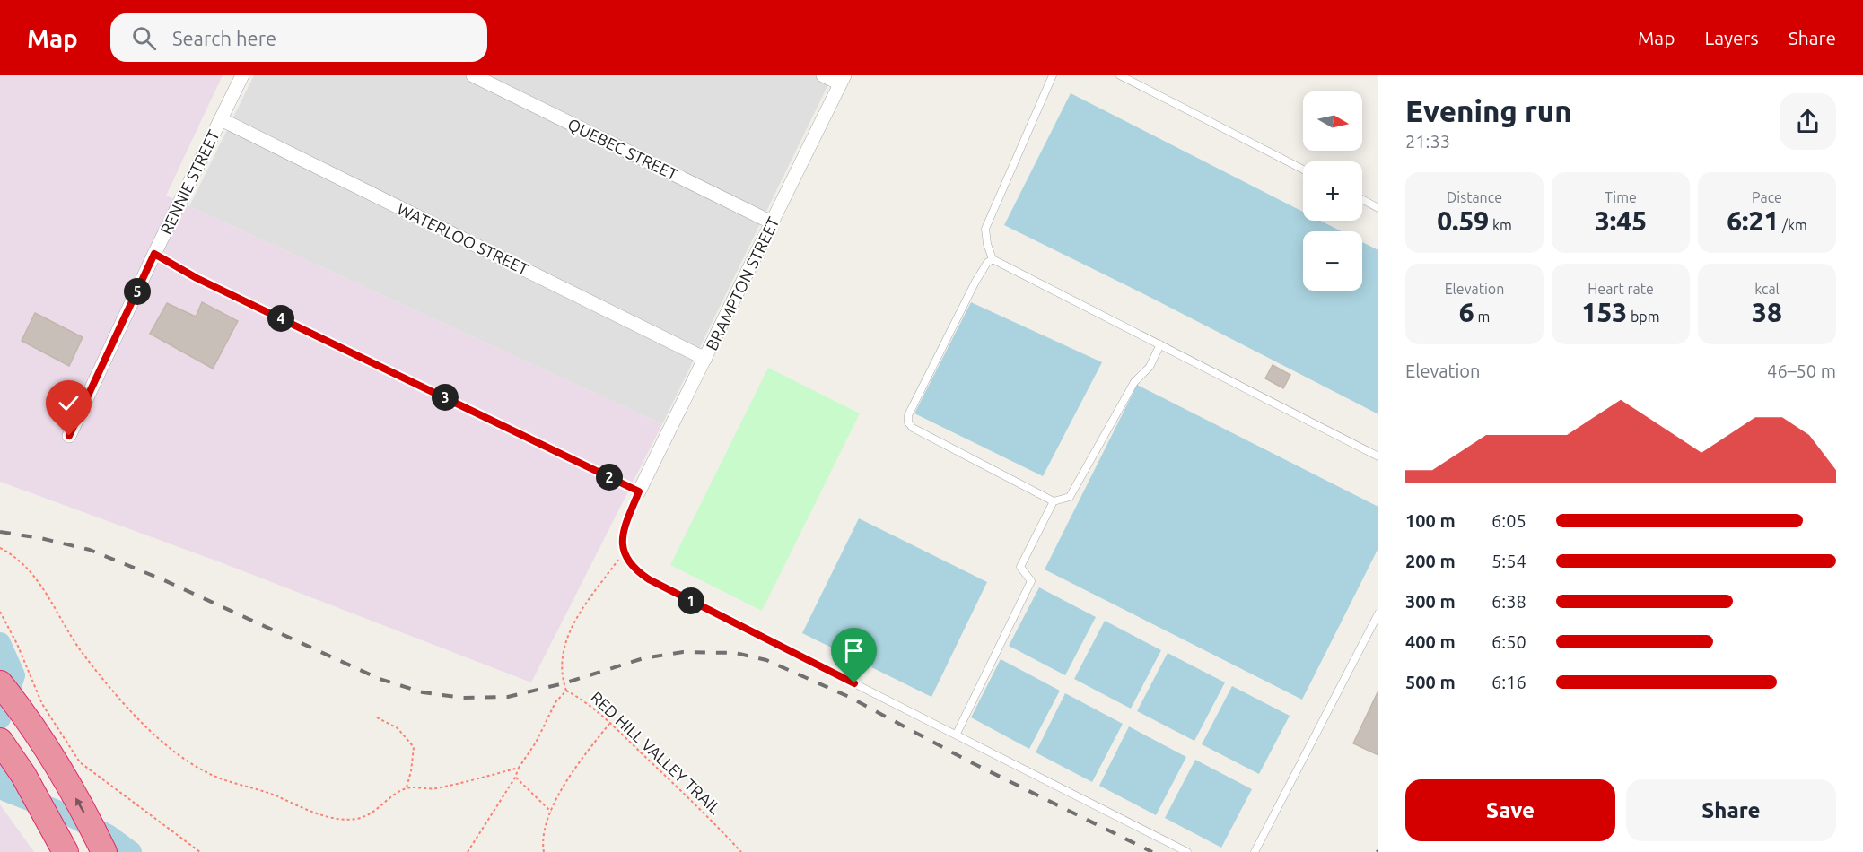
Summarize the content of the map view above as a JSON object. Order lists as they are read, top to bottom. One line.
{"streets":{"street":["QUEBEC STREET","RENNIE STREET","WATERLOO STREET","BRAMPTON STREET"],"path":["RED HILL VALLEY TRAIL"]},"crossings":[["QUEBEC STREET","BRAMPTON STREET"],["RENNIE STREET","WATERLOO STREET"],["WATERLOO STREET","BRAMPTON STREET"]],"north":"right","page":{"header":"Map","search":"Search here","nav":["Map","Layers","Share"],"heading":["Evening run","21:33"],"map_buttons":["+","−"],"stats":[["Distance","0.59 km"],["Time","3:45"],["Pace","6:21 /km"],["Elevation","6 m"],["Heart rate","153 bpm"],["kcal","38"]],"pins":["5","4","3","2","1"],"chart":["Elevation","46–50 m"],"list":[{"name":"100 m","note":"6:05"},{"name":"200 m","note":"5:54"},{"name":"300 m","note":"6:38"},{"name":"400 m","note":"6:50"},{"name":"500 m","note":"6:16"}],"buttons":["Save","Share"]}}
